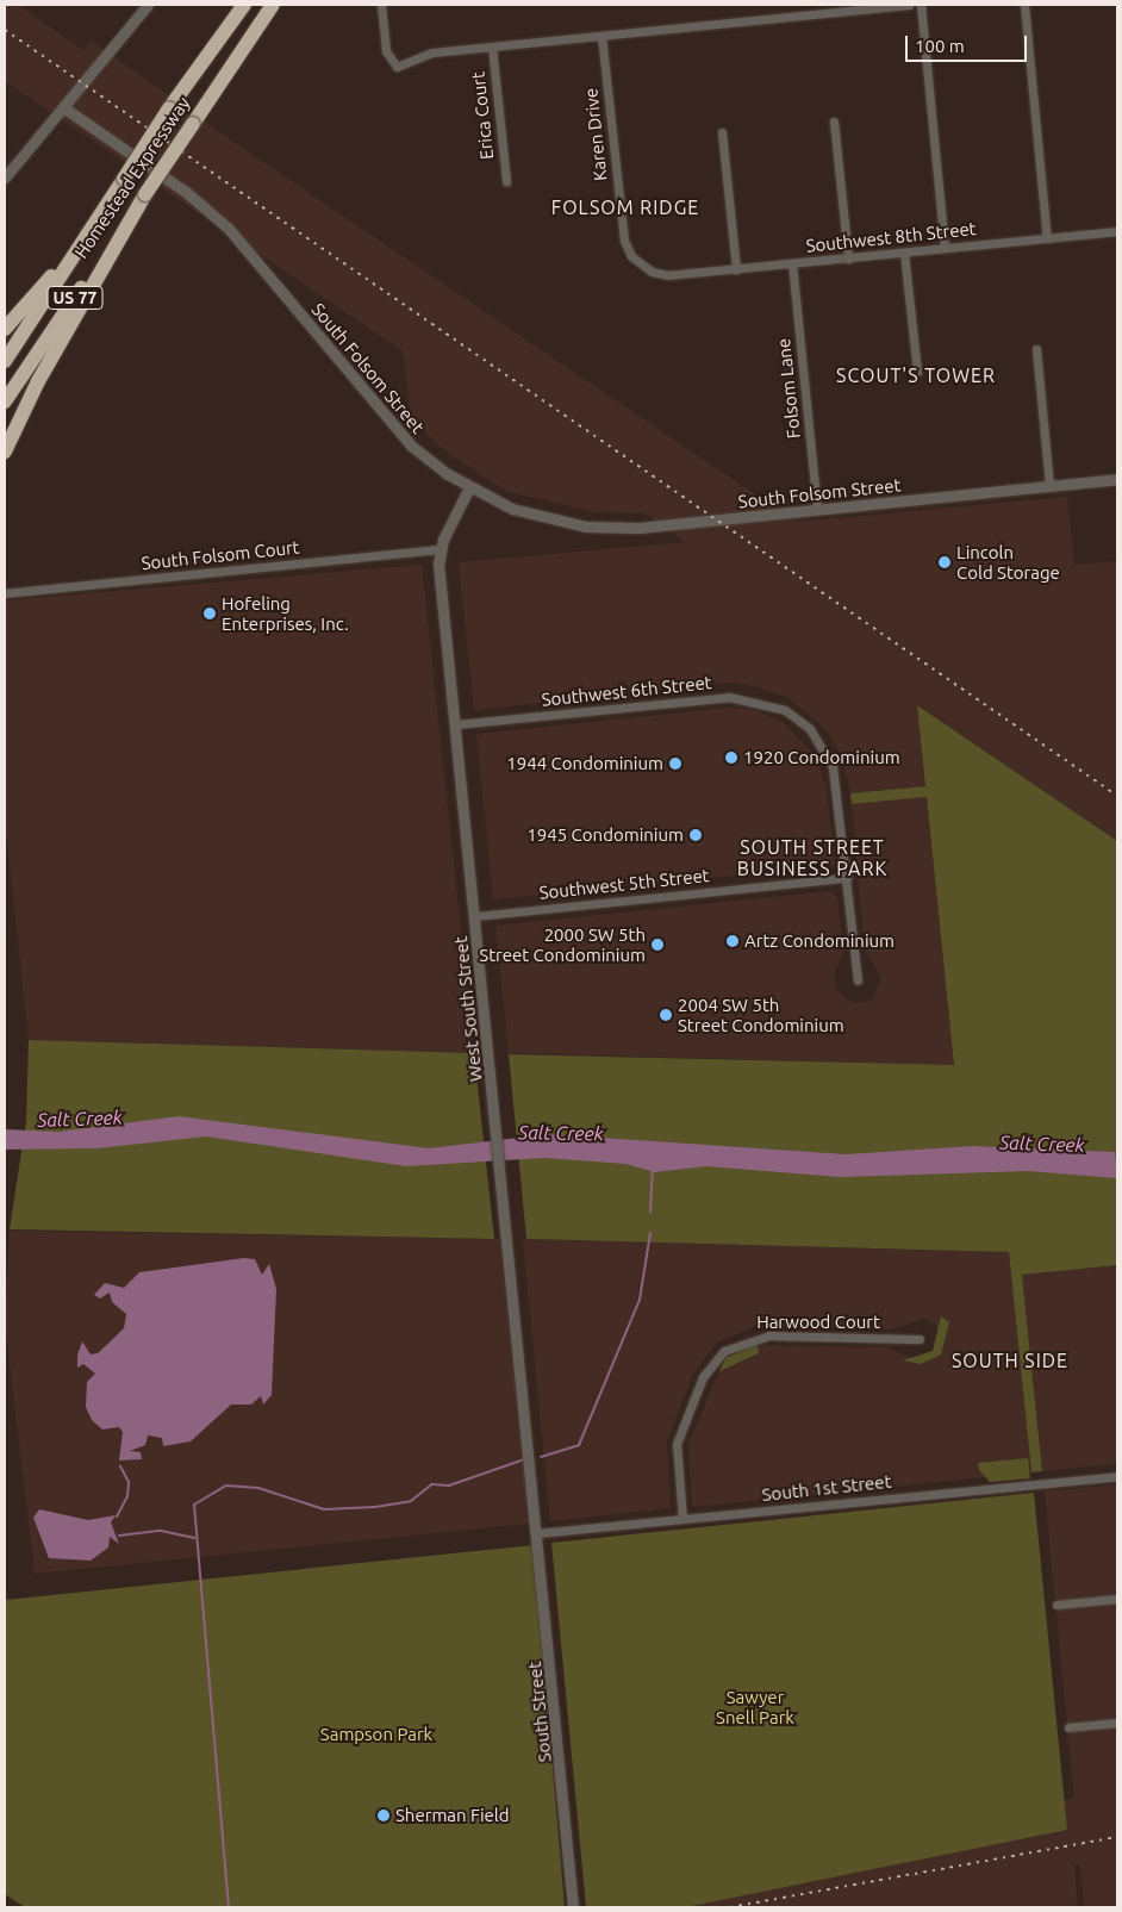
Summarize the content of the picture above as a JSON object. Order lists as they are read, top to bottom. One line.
{"streets":{"highway":["Homestead Expressway","US 77"],"street":["Erica Court","Karen Drive","Southwest 8th Street","South Folsom Street","Folsom Lane","South Folsom Court","Southwest 6th Street","Southwest 5th Street","West South Street","Harwood Court","South 1st Street","South Street"]},"crossings":[["Karen Drive","Southwest 8th Street"],["Southwest 8th Street","Folsom Lane"],["South Folsom Street","Folsom Lane"],["South Folsom Street","West South Street"],["South Folsom Court","West South Street"],["Southwest 6th Street","Southwest 5th Street"],["Southwest 6th Street","West South Street"],["Southwest 5th Street","West South Street"],["West South Street","South 1st Street"],["West South Street","South Street"],["Harwood Court","South 1st Street"],["South 1st Street","South Street"]],"districts":["FOLSOM RIDGE","SCOUT'S TOWER","SOUTH STREET BUSINESS PARK","SOUTH SIDE"],"water":["Salt Creek"],"parks":["Sawyer Snell Park","Sampson Park"],"places":["Lincoln Cold Storage","Hofeling Enterprises, Inc.","1920 Condominium","1944 Condominium","1945 Condominium","Artz Condominium","2000 SW 5th Street Condominium","2004 SW 5th Street Condominium","Sherman Field"],"scale_bar":"100 m"}
